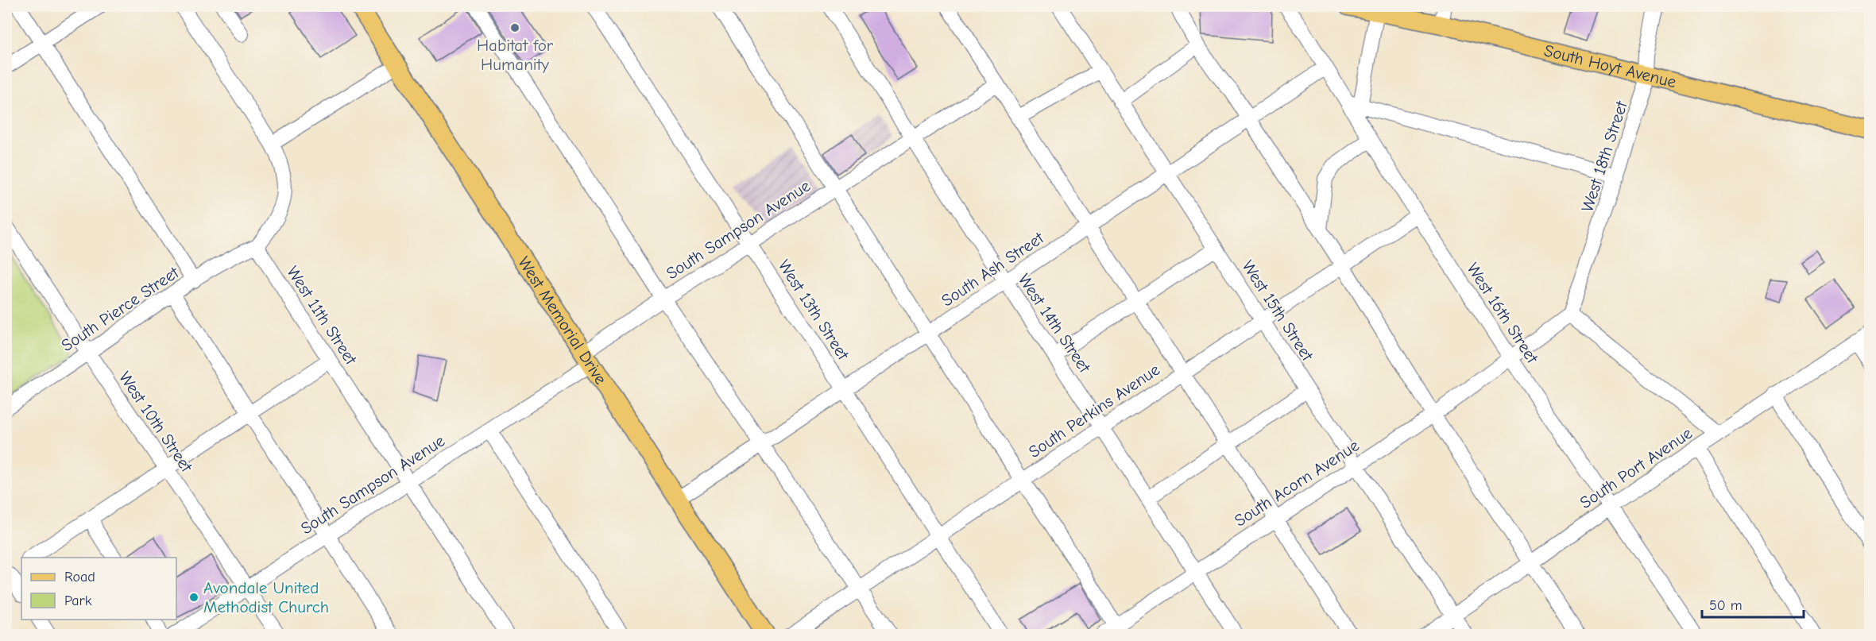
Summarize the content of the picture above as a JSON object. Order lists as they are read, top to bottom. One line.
{"streets":{"main road":["South Hoyt Avenue","West Memorial Drive"],"street":["West 18th Street","South Sampson Avenue","South Ash Street","South Pierce Street","West 13th Street","West 15th Street","West 16th Street","West 11th Street","West 14th Street","South Perkins Avenue","West 10th Street","South Port Avenue","South Acorn Avenue"]},"crossings":[["South Hoyt Avenue","West 18th Street"],["West 18th Street","South Acorn Avenue"],["South Sampson Avenue","West 13th Street"],["South Sampson Avenue","West 11th Street"],["South Sampson Avenue","West Memorial Drive"],["South Sampson Avenue","West 14th Street"],["South Sampson Avenue","West 10th Street"],["South Ash Street","West 13th Street"],["South Ash Street","West 15th Street"],["South Ash Street","West 16th Street"],["South Ash Street","West Memorial Drive"],["South Ash Street","West 14th Street"],["South Pierce Street","West 11th Street"],["South Pierce Street","West 10th Street"],["West 13th Street","South Perkins Avenue"],["West 15th Street","South Perkins Avenue"],["West 15th Street","South Port Avenue"],["West 15th Street","South Acorn Avenue"],["West 16th Street","South Perkins Avenue"],["West 16th Street","South Port Avenue"],["West 16th Street","South Acorn Avenue"],["West 14th Street","South Perkins Avenue"],["West 14th Street","South Acorn Avenue"]],"places":["Habitat for Humanity","Avondale United Methodist Church"],"legend":["Road","Park"],"scale_bar":"50 m"}
